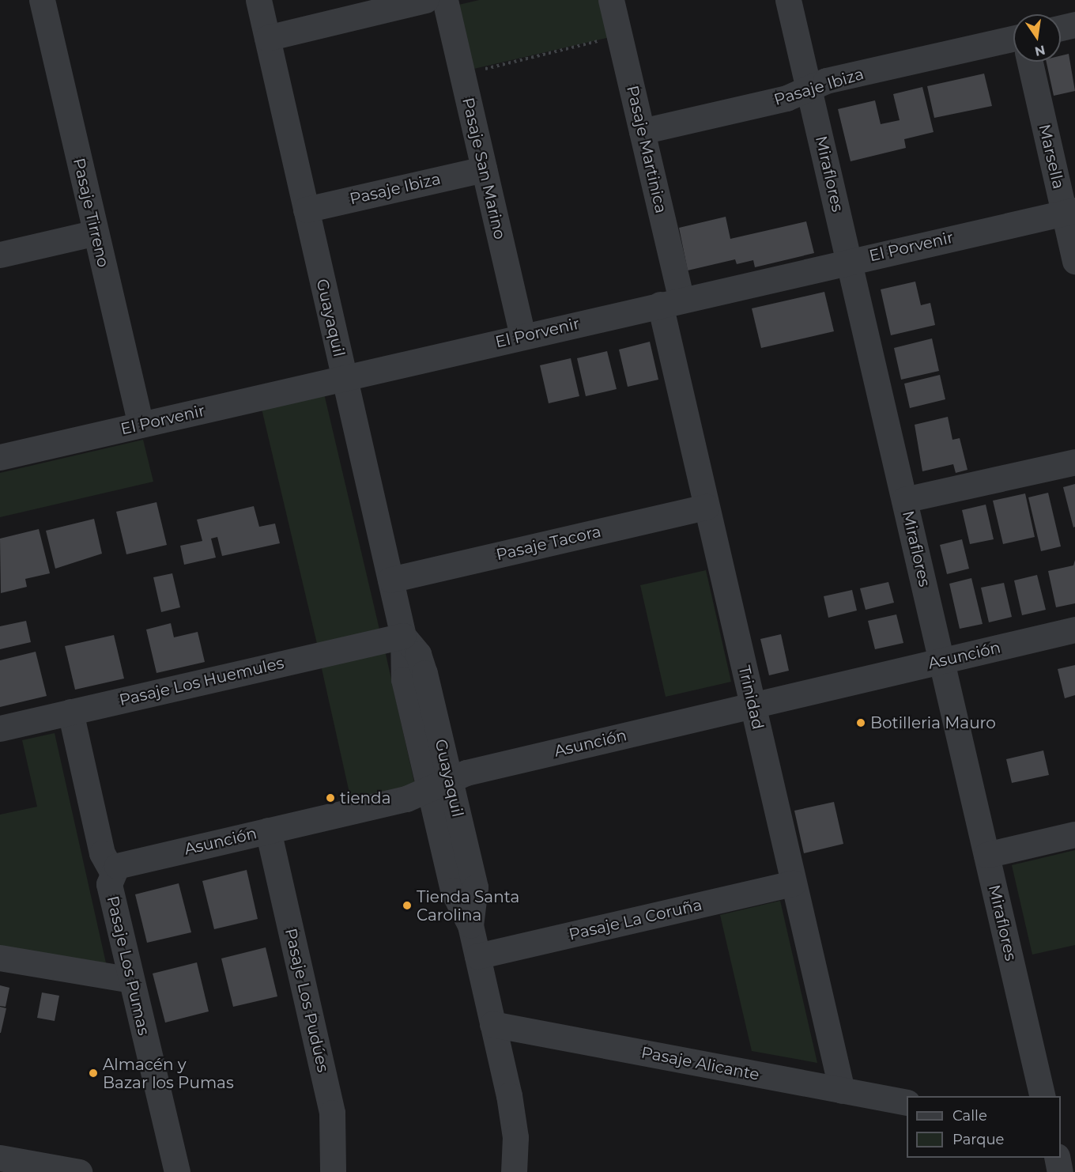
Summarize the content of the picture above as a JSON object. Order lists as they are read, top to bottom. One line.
{"streets":{"street":["Pasaje Ibiza","Pasaje Martinica","Marsella","Pasaje San Marino","Miraflores","Pasaje Tirreno","El Porvenir","Guayaquil","Pasaje Tacora","Asunción","Pasaje Los Huemules","Trinidad","Pasaje La Coruña","Pasaje Los Pumas","Pasaje Los Pudúes","Pasaje Alicante"]},"crossings":[["Pasaje Ibiza","Pasaje Martinica"],["Pasaje Ibiza","Pasaje San Marino"],["Pasaje Ibiza","Miraflores"],["Pasaje Ibiza","Guayaquil"],["Pasaje Martinica","El Porvenir"],["Pasaje Martinica","Trinidad"],["Marsella","El Porvenir"],["Pasaje San Marino","El Porvenir"],["Miraflores","El Porvenir"],["Miraflores","Asunción"],["Pasaje Tirreno","El Porvenir"],["El Porvenir","Guayaquil"],["El Porvenir","Trinidad"],["Guayaquil","Pasaje Tacora"],["Guayaquil","Asunción"],["Guayaquil","Pasaje Los Huemules"],["Guayaquil","Pasaje La Coruña"],["Guayaquil","Pasaje Alicante"],["Pasaje Tacora","Trinidad"],["Asunción","Trinidad"],["Asunción","Pasaje Los Pumas"],["Asunción","Pasaje Los Pudúes"],["Trinidad","Pasaje La Coruña"],["Trinidad","Pasaje Alicante"]],"places":["Botilleria Mauro","tienda","Tienda Santa Carolina","Almacén y Bazar los Pumas"],"legend":["Calle","Parque"],"north":"bottom"}
